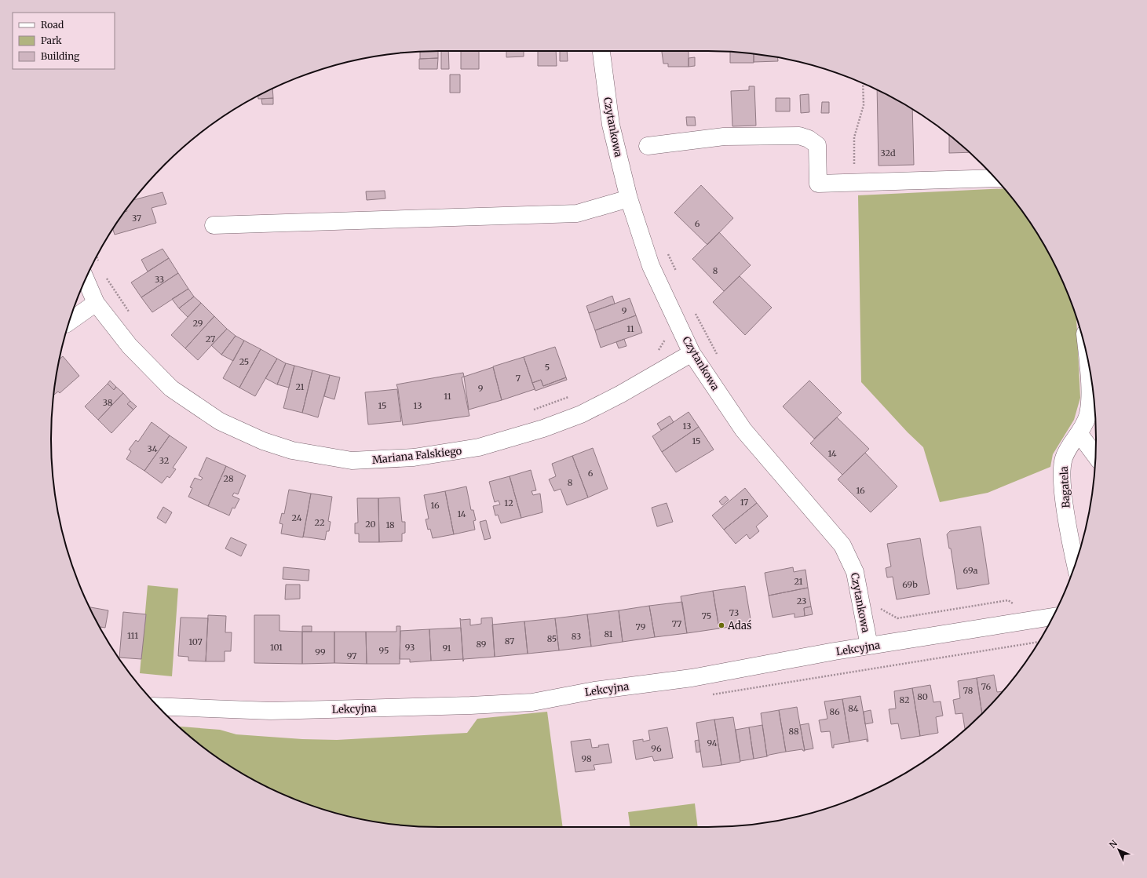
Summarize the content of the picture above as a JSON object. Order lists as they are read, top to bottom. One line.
{"streets":{"street":["Czytankowa","Mariana Falskiego","Bagatela","Lekcyjna"]},"crossings":[["Czytankowa","Mariana Falskiego"],["Czytankowa","Lekcyjna"]],"places":["Adaś"],"house_numbers":["32d","37","6","8","33","9","29","11","27","25","5","7","21","9","11","38","15","13","13","15","34","14","32","6","28","8","16","17","12","16","14","24","22","20","18","69a","21","69b","23","73","75","77","79","81","111","83","85","87","107","89","101","93","91","95","99","97","76","78","80","82","84","86","88","94","96","98"],"legend":["Road","Park","Building"],"north":"top left"}
